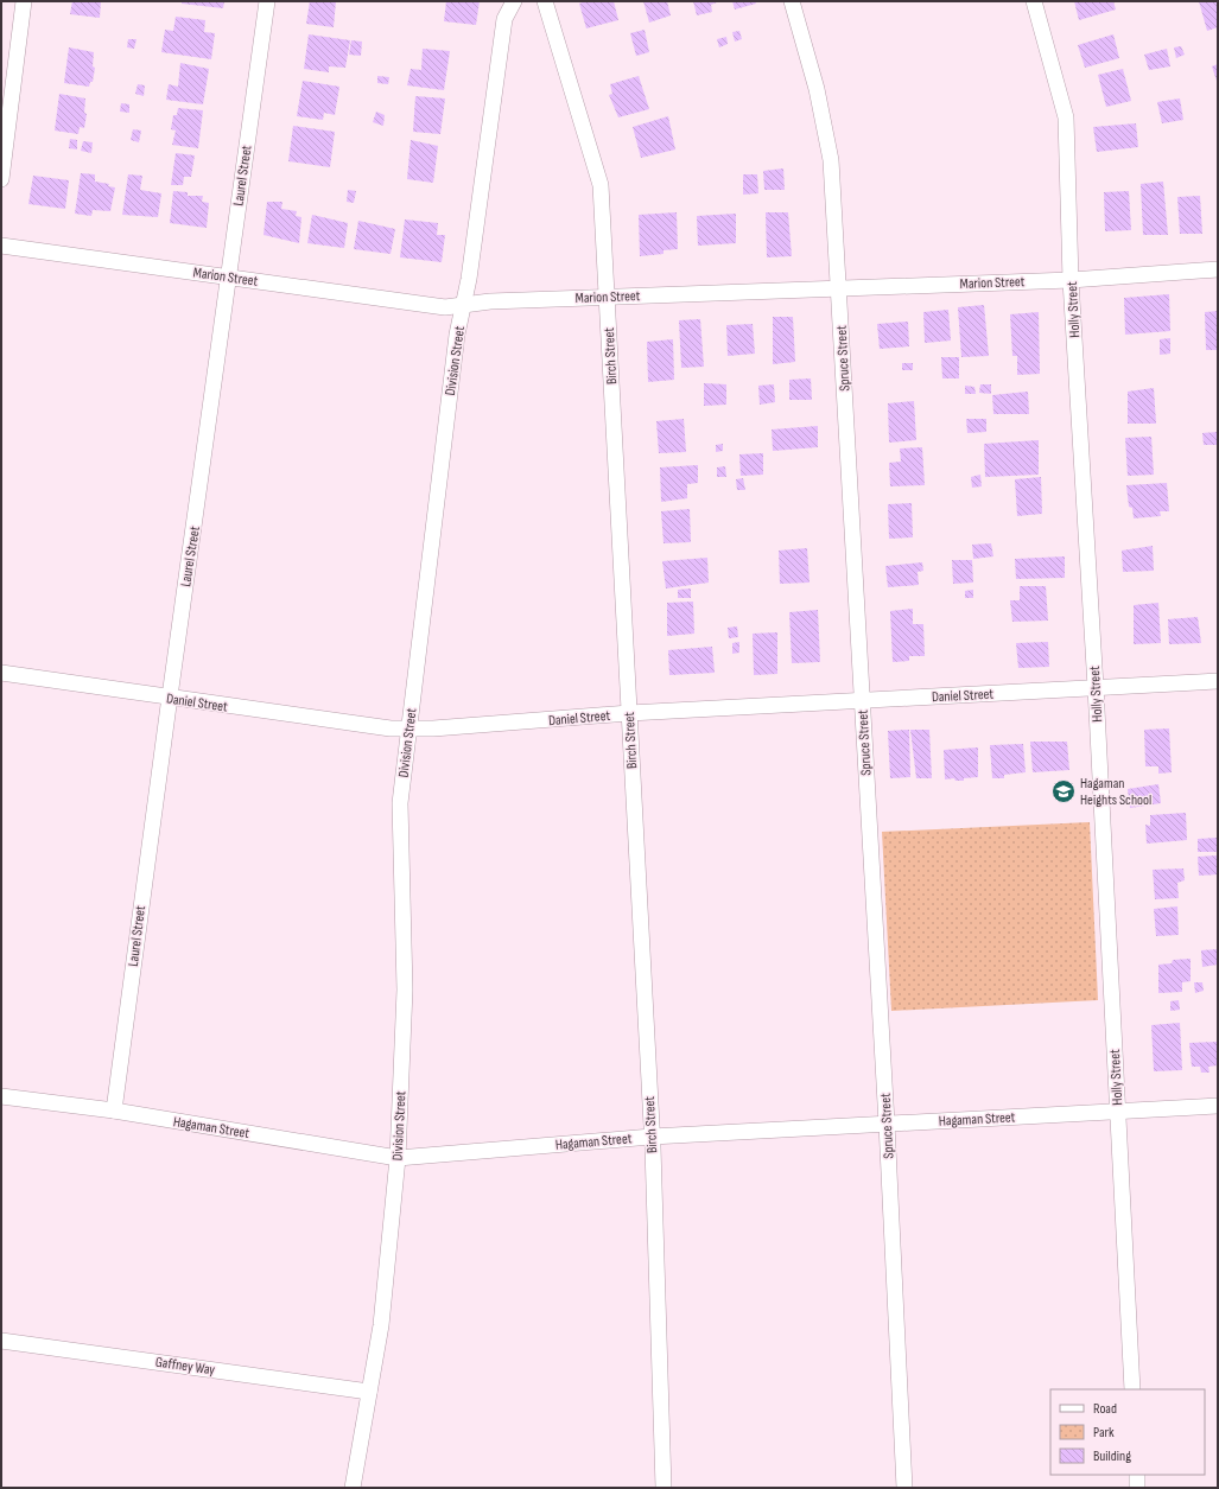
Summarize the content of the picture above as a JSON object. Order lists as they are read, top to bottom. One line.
{"streets":{"street":["Laurel Street","Marion Street","Holly Street","Birch Street","Spruce Street","Division Street","Daniel Street","Hagaman Street","Gaffney Way"]},"crossings":[["Laurel Street","Marion Street"],["Laurel Street","Daniel Street"],["Laurel Street","Hagaman Street"],["Marion Street","Holly Street"],["Marion Street","Birch Street"],["Marion Street","Spruce Street"],["Marion Street","Division Street"],["Holly Street","Daniel Street"],["Holly Street","Hagaman Street"],["Birch Street","Daniel Street"],["Birch Street","Hagaman Street"],["Spruce Street","Daniel Street"],["Spruce Street","Hagaman Street"],["Division Street","Daniel Street"],["Division Street","Hagaman Street"],["Division Street","Gaffney Way"]],"places":{"school or university":["Hagaman Heights School"]},"legend":["Road","Park","Building"]}
